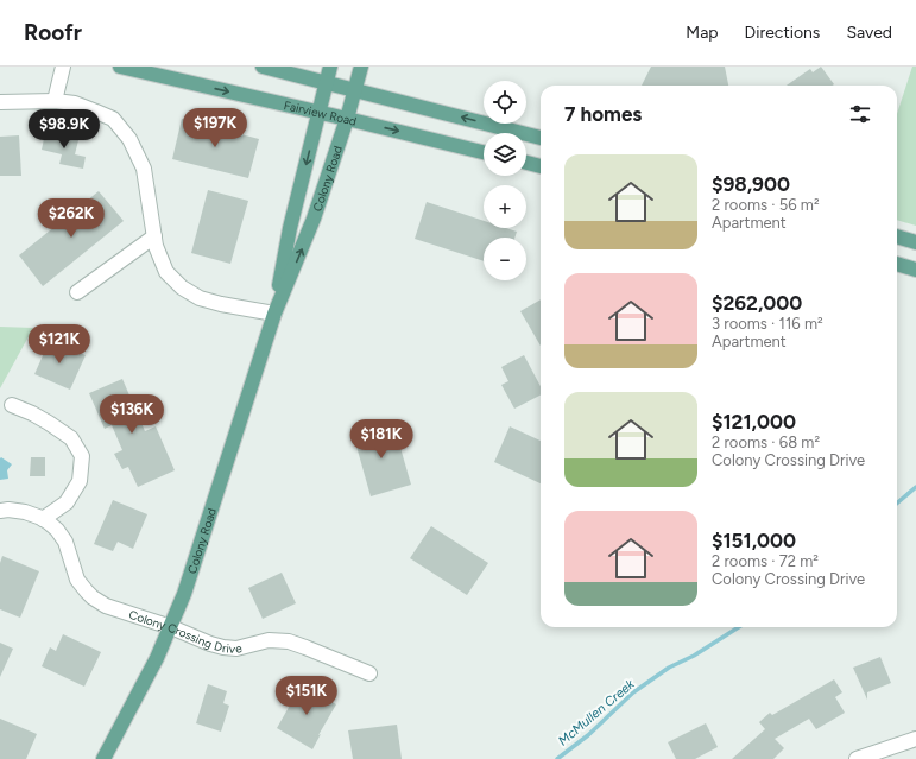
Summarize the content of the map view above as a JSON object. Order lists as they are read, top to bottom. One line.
{"streets":{"main road":["Fairview Road","Colony Road"],"street":["Colony Crossing Drive"]},"crossings":[["Fairview Road","Colony Road"],["Colony Road","Colony Crossing Drive"]],"water":["McMullen Creek"],"page":{"header":"Roofr","nav":["Map","Directions","Saved"],"map_buttons":["+","−"],"heading":"7 homes","price":["$197K","$98.9K","$262K","$121K","$136K","$181K","$151K"],"list":[{"name":"$98,900","note":"2 rooms · 56 m² · Apartment"},{"name":"$262,000","note":"3 rooms · 116 m² · Apartment"},{"name":"$121,000","note":"2 rooms · 68 m² · Colony Crossing Drive"},{"name":"$151,000","note":"2 rooms · 72 m² · Colony Crossing Drive"}]}}
